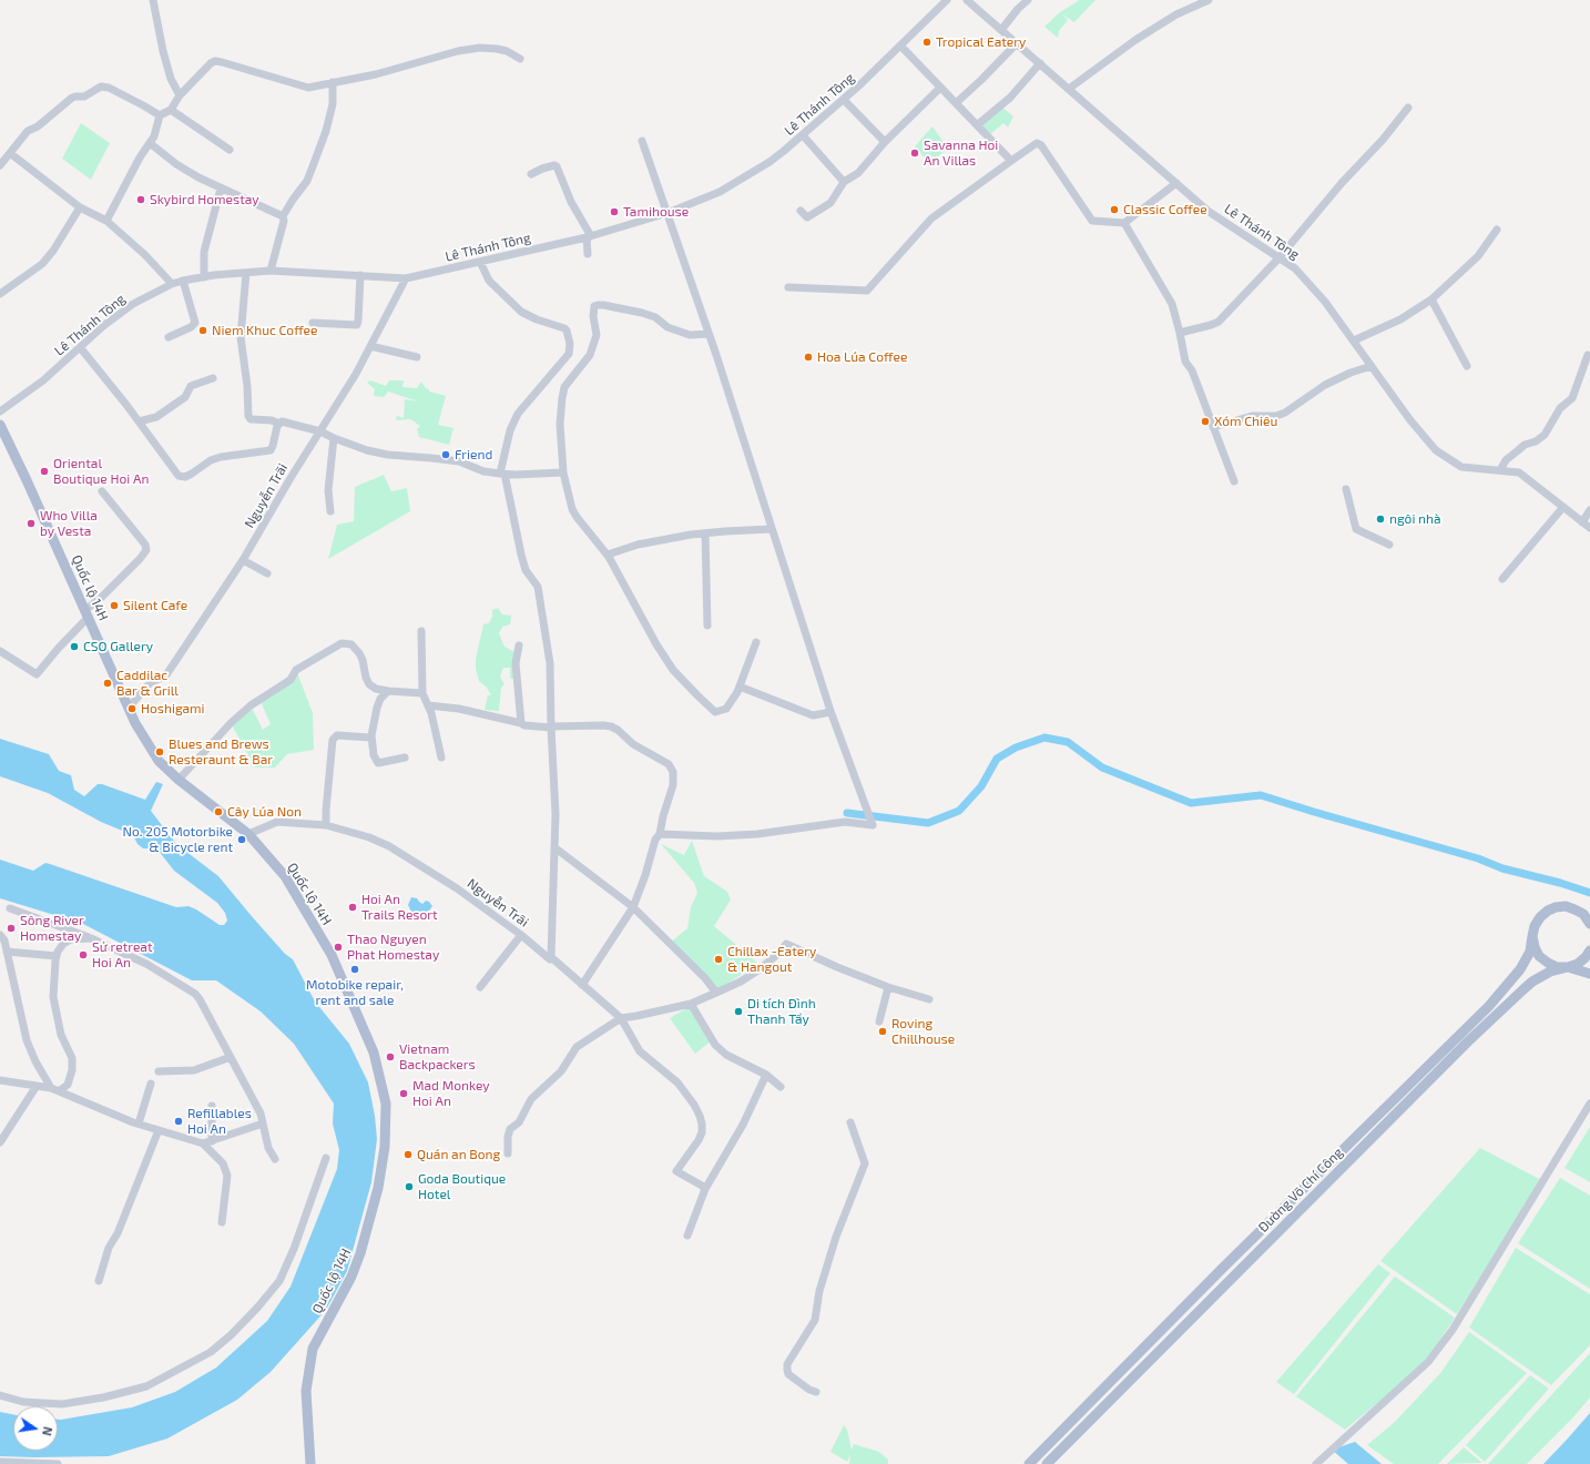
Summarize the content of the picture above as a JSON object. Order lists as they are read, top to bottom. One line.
{"streets":{"main road":["Quốc lộ 14H","Đường Võ Chí Công"],"street":["Lê Thánh Tông","Nguyễn Trãi"]},"crossings":[["Lê Thánh Tông","Nguyễn Trãi"],["Nguyễn Trãi","Quốc lộ 14H"]],"places":["Tropical Eatery","Savanna Hoi An Villas","Skybird Homestay","Classic Coffee","Tamihouse","Niem Khuc Coffee","Hoa Lúa Coffee","Xóm Chiêu","Friend","Oriental Boutique Hoi An","ngôi nhà","Who Villa by Vesta","Silent Cafe","CSO Gallery","Caddilac Bar & Grill","Hoshigami","Blues and Brews Resteraunt & Bar","Cây Lúa Non","No. 205 Motorbike & Bicycle rent","Hoi An Trails Resort","Sông River Homestay","Thao Nguyen Phat Homestay","Sử retreat Hoi An","Chillax -Eatery & Hangout","Motobike repair, rent and sale","Di tích Đình Thanh Tẩy","Roving Chillhouse","Vietnam Backpackers","Mad Monkey Hoi An","Refillables Hoi An","Quán an Bong","Goda Boutique Hotel"],"north":"right"}
